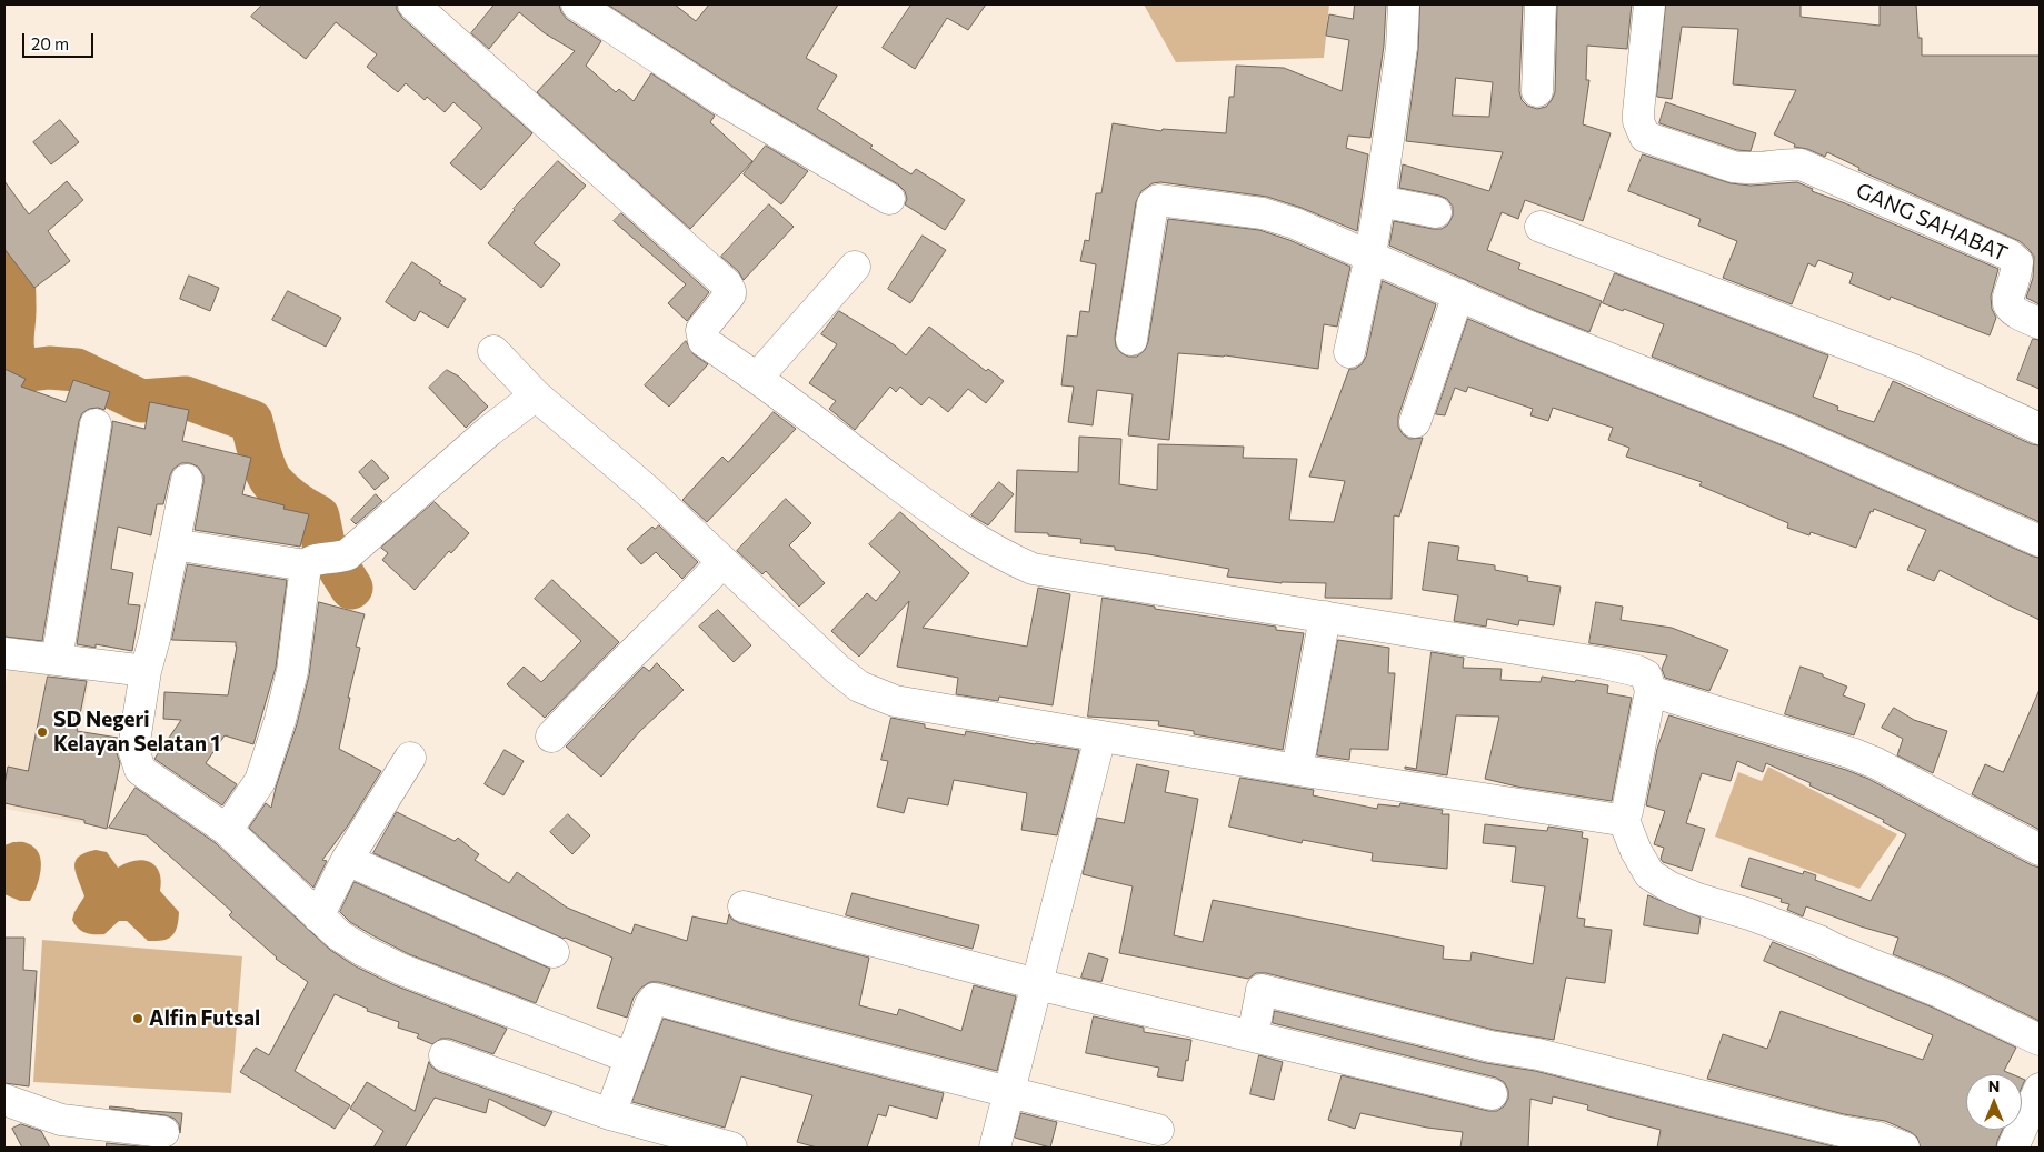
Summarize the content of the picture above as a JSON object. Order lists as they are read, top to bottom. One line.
{"streets":{"street":["GANG SAHABAT"]},"places":["SD Negeri Kelayan Selatan 1","Alfin Futsal"],"scale_bar":"20 m","north":"top"}
